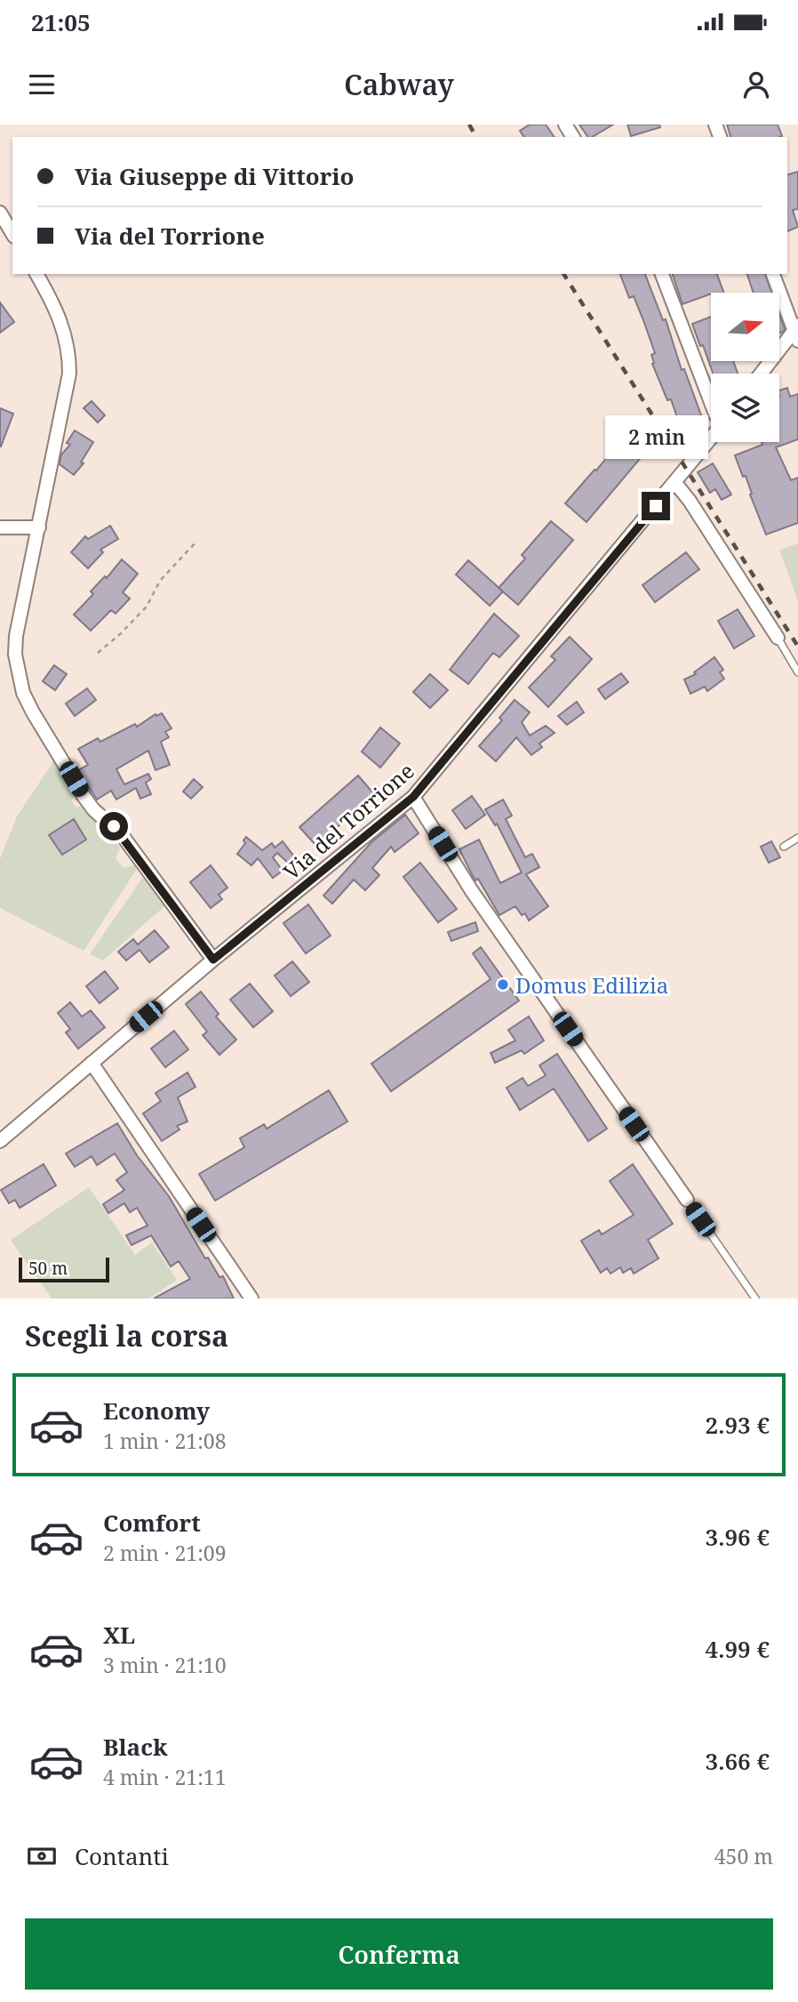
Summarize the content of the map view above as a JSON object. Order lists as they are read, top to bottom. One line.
{"streets":{"street":["Via del Torrione"]},"places":["Domus Edilizia"],"scale_bar":"50 m","north":"right","page":{"status":"21:05","header":"Cabway","banner":["Via Giuseppe di Vittorio","Via del Torrione"],"bubble":"2 min","scale":"50 m","heading":"Scegli la corsa","list":[{"name":"Economy","note":"1 min · 21:08","value":"2.93 €"},{"name":"Comfort","note":"2 min · 21:09","value":"3.96 €"},{"name":"XL","note":"3 min · 21:10","value":"4.99 €"},{"name":"Black","note":"4 min · 21:11","value":"3.66 €"}],"pay":["Contanti","450 m"],"buttons":"Conferma"}}
